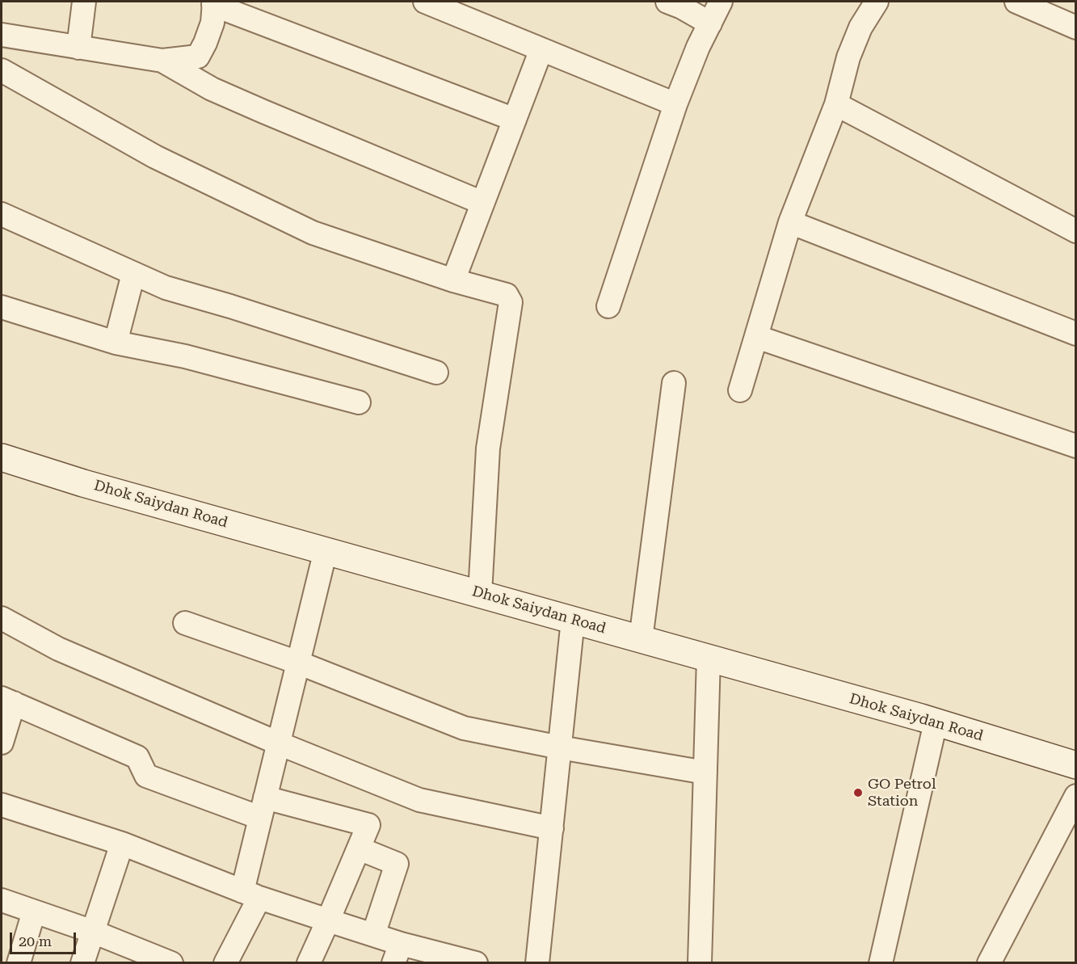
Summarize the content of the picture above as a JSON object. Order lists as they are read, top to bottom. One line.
{"streets":{"main road":["Dhok Saiydan Road"]},"places":["GO Petrol Station"],"scale_bar":"20 m"}
